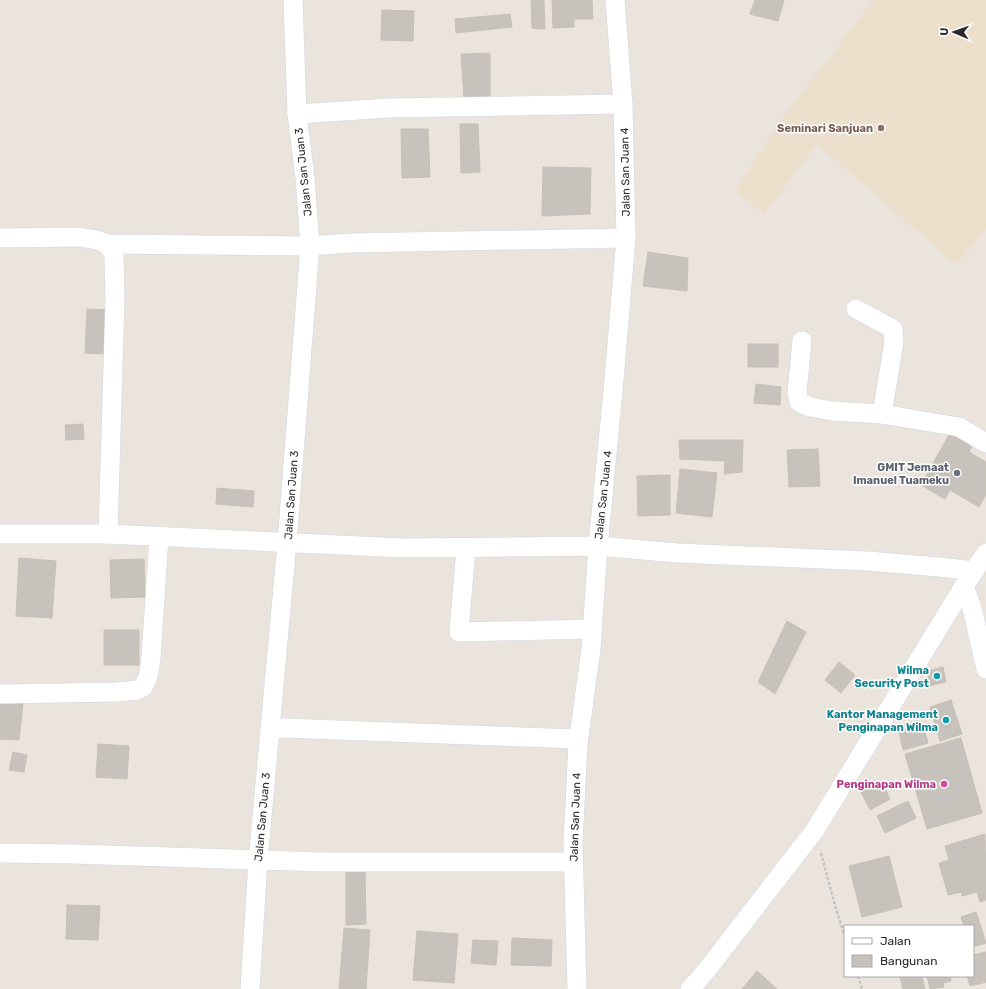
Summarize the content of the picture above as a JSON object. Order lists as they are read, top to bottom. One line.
{"streets":{"street":["Jalan San Juan 3","Jalan San Juan 4"]},"places":["Seminari Sanjuan","GMIT Jemaat Imanuel Tuameku","Wilma Security Post","Kantor Management Penginapan Wilma","Penginapan Wilma"],"legend":["Jalan","Bangunan"],"north":"left"}
